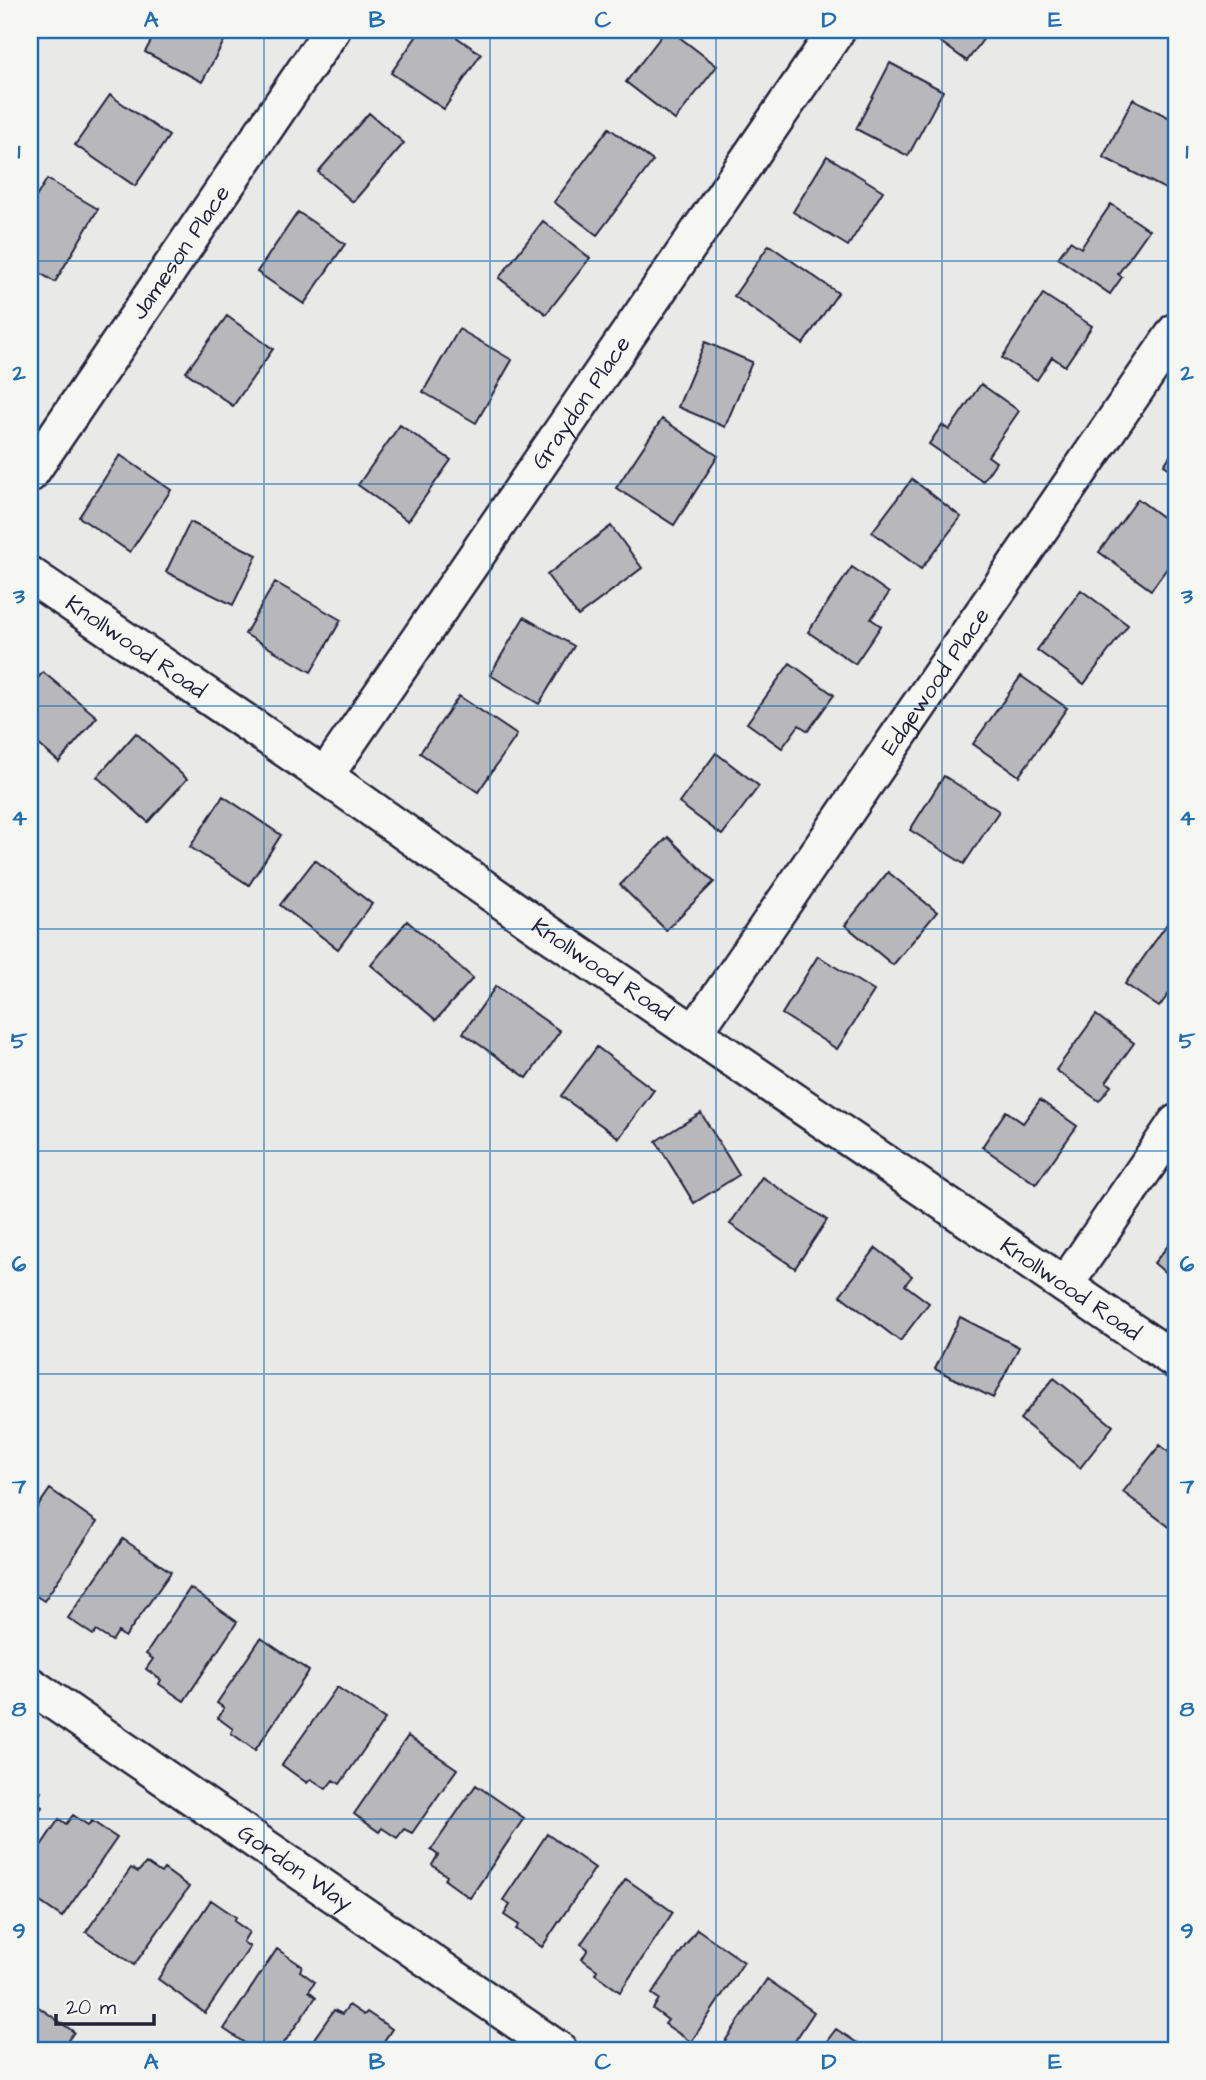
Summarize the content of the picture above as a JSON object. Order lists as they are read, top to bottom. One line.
{"streets":{"street":["Jameson Place","Graydon Place","Knollwood Road","Edgewood Place","Gordon Way"]},"crossings":[["Graydon Place","Knollwood Road"],["Knollwood Road","Edgewood Place"]],"scale_bar":"20 m","grid":{"columns":["A","B","C","D","E"],"rows":["1","2","3","4","5","6","7","8","9"]}}
